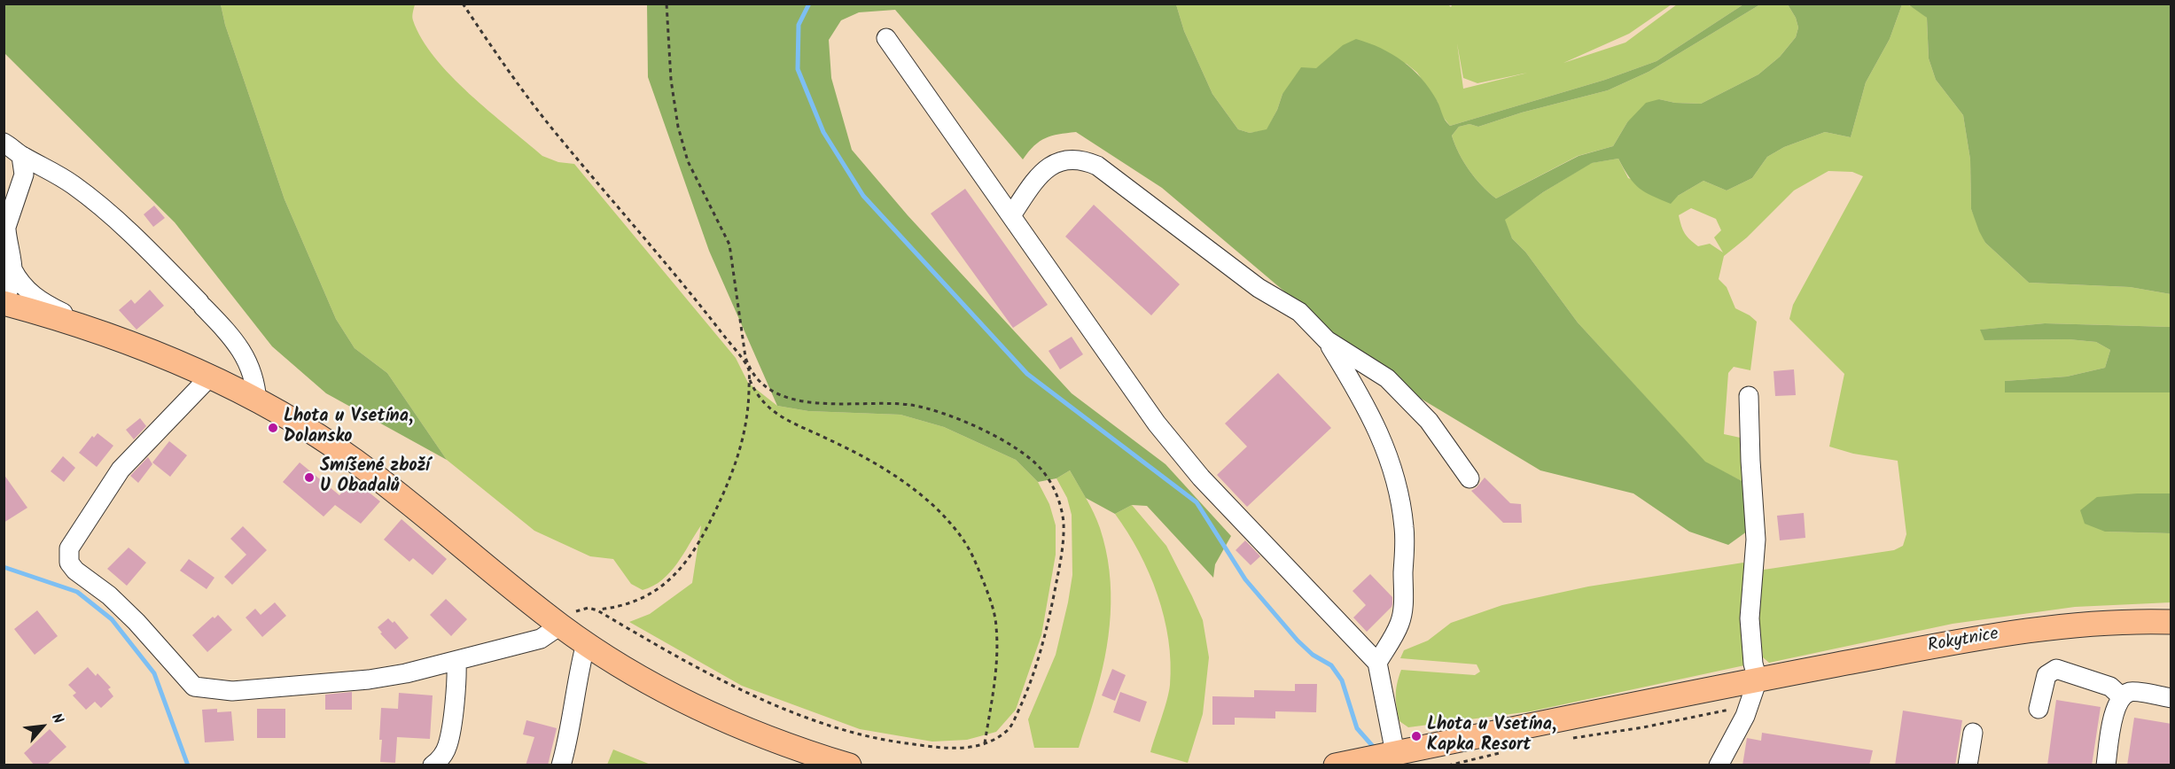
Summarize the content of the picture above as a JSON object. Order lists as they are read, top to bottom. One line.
{"streets":{"main road":["Rokytnice"]},"places":["Lhota u Vsetína, Dolansko","Smíšené zboží U Obadalů","Lhota u Vsetína, Kapka Resort"],"north":"top right"}
